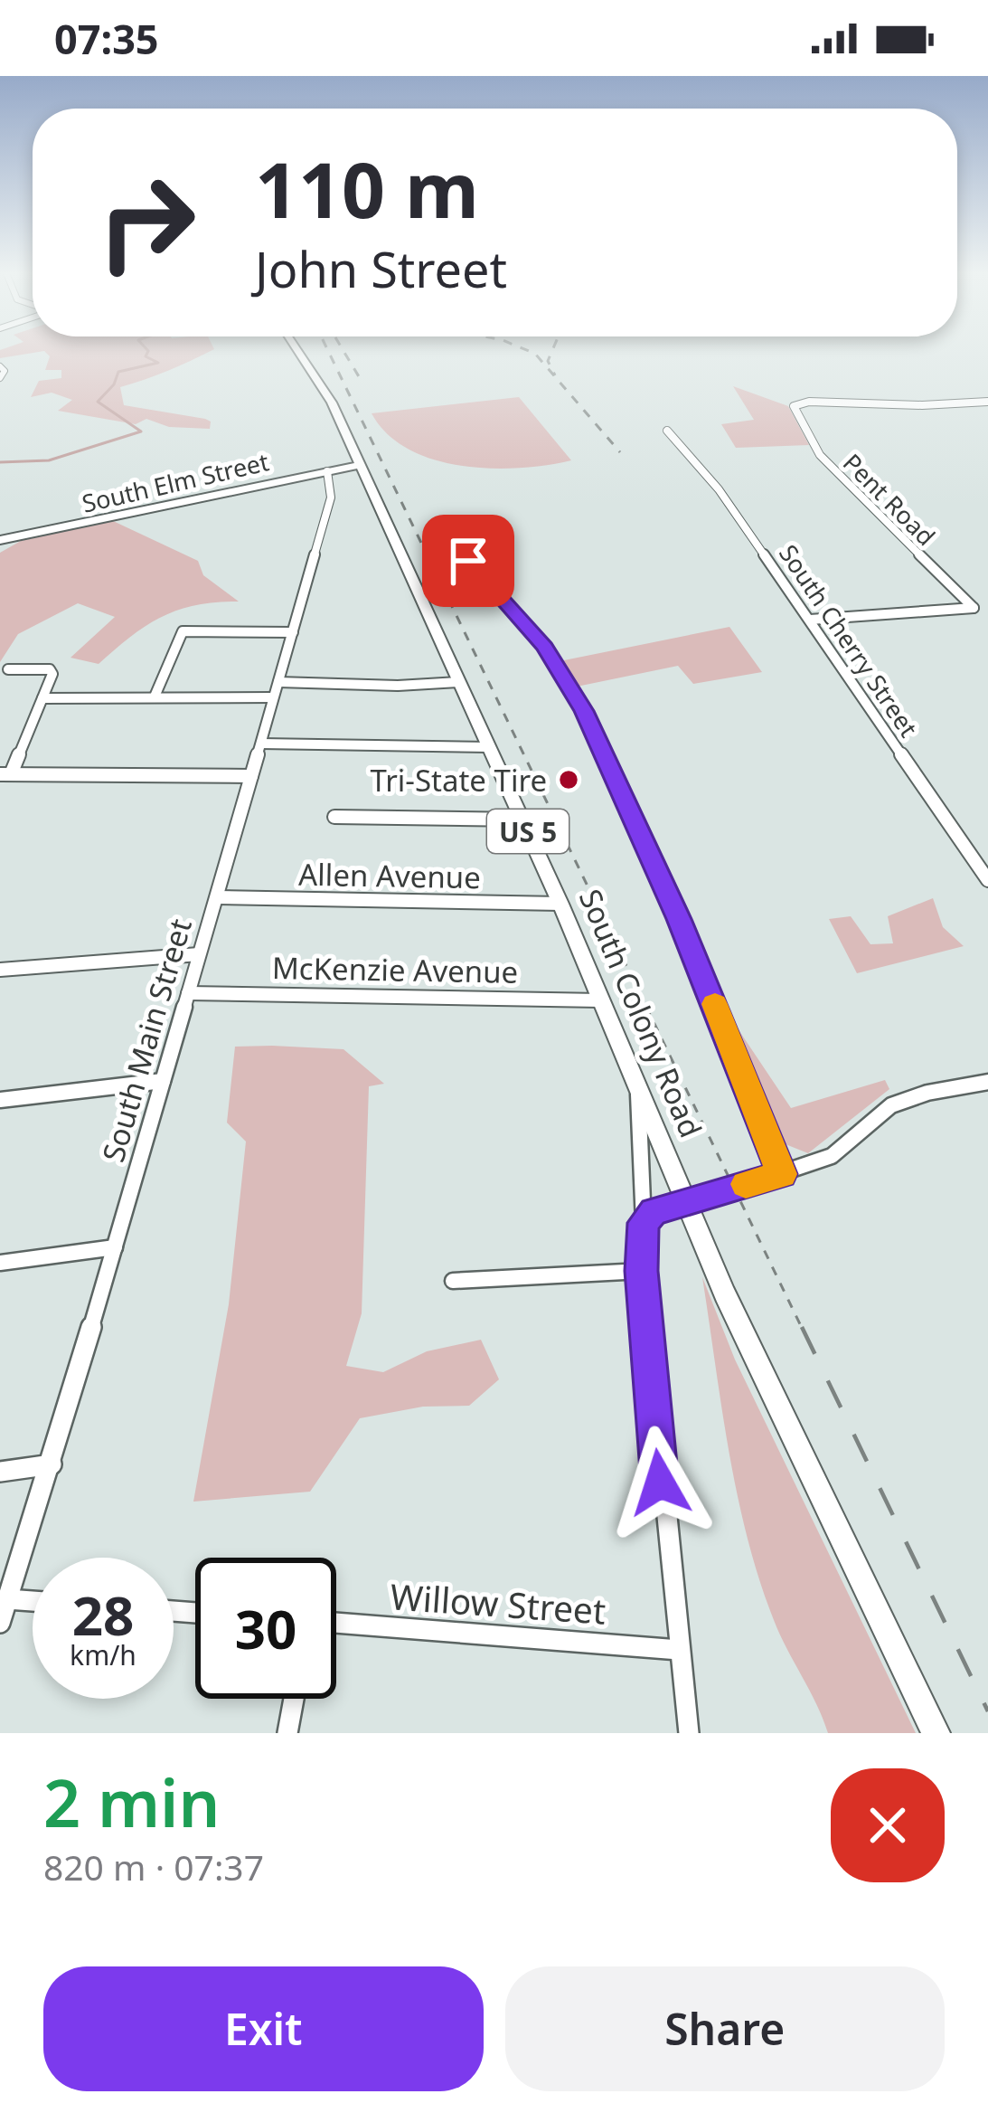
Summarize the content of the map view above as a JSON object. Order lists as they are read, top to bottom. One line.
{"streets":{"main road":["South Elm Street","US 5","South Colony Road"],"street":["Pent Road","South Cherry Street","Allen Avenue","McKenzie Avenue","South Main Street","Willow Street"]},"crossings":[["South Elm Street","South Colony Road"],["South Elm Street","South Main Street"],["Pent Road","South Cherry Street"],["Allen Avenue","South Colony Road"],["Allen Avenue","South Main Street"],["McKenzie Avenue","South Colony Road"],["McKenzie Avenue","South Main Street"]],"places":["Tri-State Tire"],"page":{"status":"07:35","turn":["110 m","John Street"],"speed":"28 km/h","limit":"30","heading":["2 min","820 m · 07:37"],"buttons":["Exit","Share"]}}
